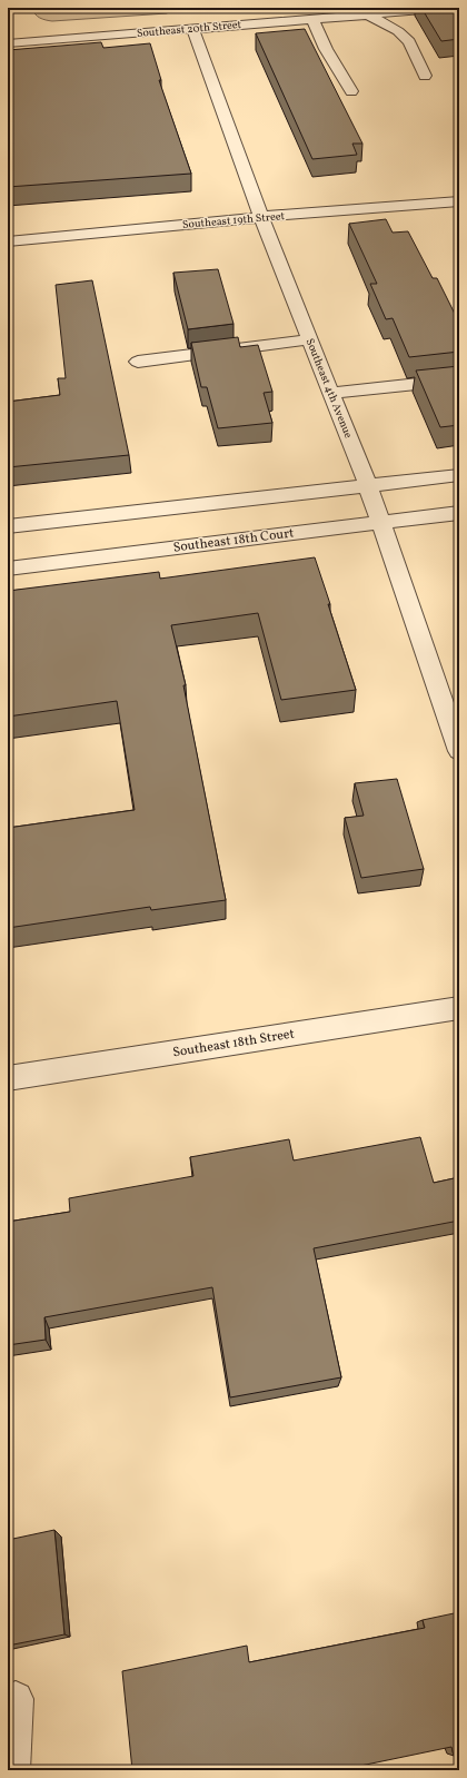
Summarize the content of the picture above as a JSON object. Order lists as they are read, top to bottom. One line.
{"streets":{"street":["Southeast 20th Street","Southeast 19th Street","Southeast 4th Avenue","Southeast 18th Court","Southeast 18th Street"]},"crossings":[["Southeast 20th Street","Southeast 4th Avenue"],["Southeast 19th Street","Southeast 4th Avenue"],["Southeast 4th Avenue","Southeast 18th Court"]]}
